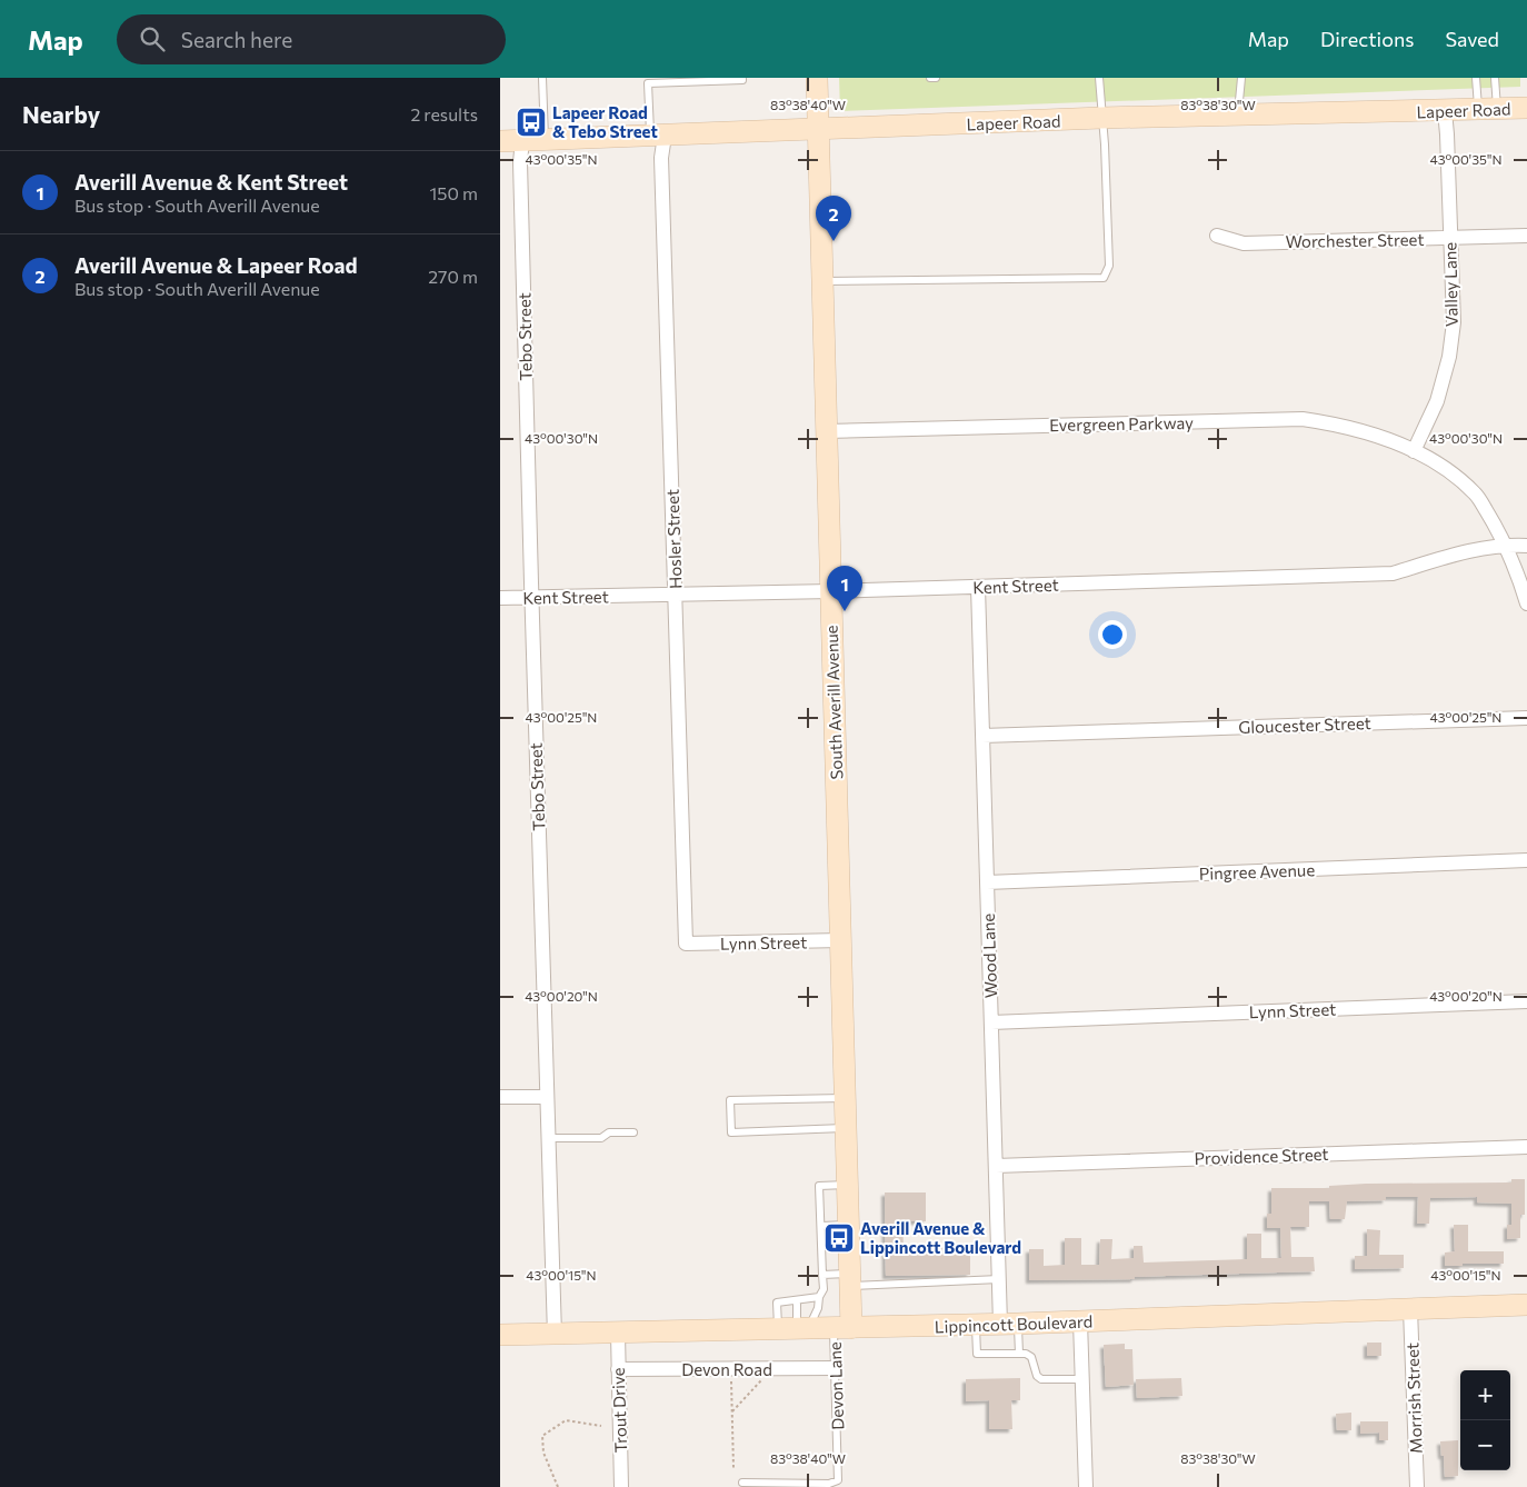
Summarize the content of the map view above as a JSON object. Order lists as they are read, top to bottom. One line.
{"streets":{"street":["Lapeer Road","Worchester Street","Valley Lane","Tebo Street","Evergreen Parkway","Hosler Street","Kent Street","South Averill Avenue","Gloucester Street","Pingree Avenue","Lynn Street","Wood Lane","Providence Street","Lippincott Boulevard","Devon Road","Morrish Street","Trout Drive"],"lane":["Devon Lane"]},"crossings":[["Lapeer Road","Valley Lane"],["Lapeer Road","Tebo Street"],["Lapeer Road","Hosler Street"],["Lapeer Road","South Averill Avenue"],["Worchester Street","Valley Lane"],["Valley Lane","Evergreen Parkway"],["Tebo Street","Kent Street"],["Tebo Street","Lippincott Boulevard"],["Evergreen Parkway","Kent Street"],["Evergreen Parkway","South Averill Avenue"],["Hosler Street","Kent Street"],["Hosler Street","Lynn Street"],["Kent Street","South Averill Avenue"],["Kent Street","Wood Lane"],["South Averill Avenue","Lynn Street"],["South Averill Avenue","Lippincott Boulevard"],["South Averill Avenue","Devon Lane"],["Gloucester Street","Wood Lane"],["Pingree Avenue","Wood Lane"],["Lynn Street","Wood Lane"],["Wood Lane","Providence Street"],["Wood Lane","Lippincott Boulevard"],["Lippincott Boulevard","Devon Lane"],["Lippincott Boulevard","Morrish Street"],["Lippincott Boulevard","Trout Drive"],["Devon Road","Devon Lane"],["Devon Road","Trout Drive"]],"places":{"bus stop":["Lapeer Road & Tebo Street","Averill Avenue & Lippincott Boulevard"]},"page":{"header":"Map","search":"Search here","nav":["Map","Directions","Saved"],"heading":["Nearby","2 results"],"list":[{"mark":"1","name":"Averill Avenue & Kent Street","note":"Bus stop · South Averill Avenue","value":"150 m"},{"mark":"2","name":"Averill Avenue & Lapeer Road","note":"Bus stop · South Averill Avenue","value":"270 m"}],"pins":["2","1"],"map_buttons":["+","−"]},"coordinates":["83°38'40\"W","83°38'30\"W","43°00'35\"N","43°00'30\"N","43°00'25\"N","43°00'20\"N","43°00'15\"N"]}
